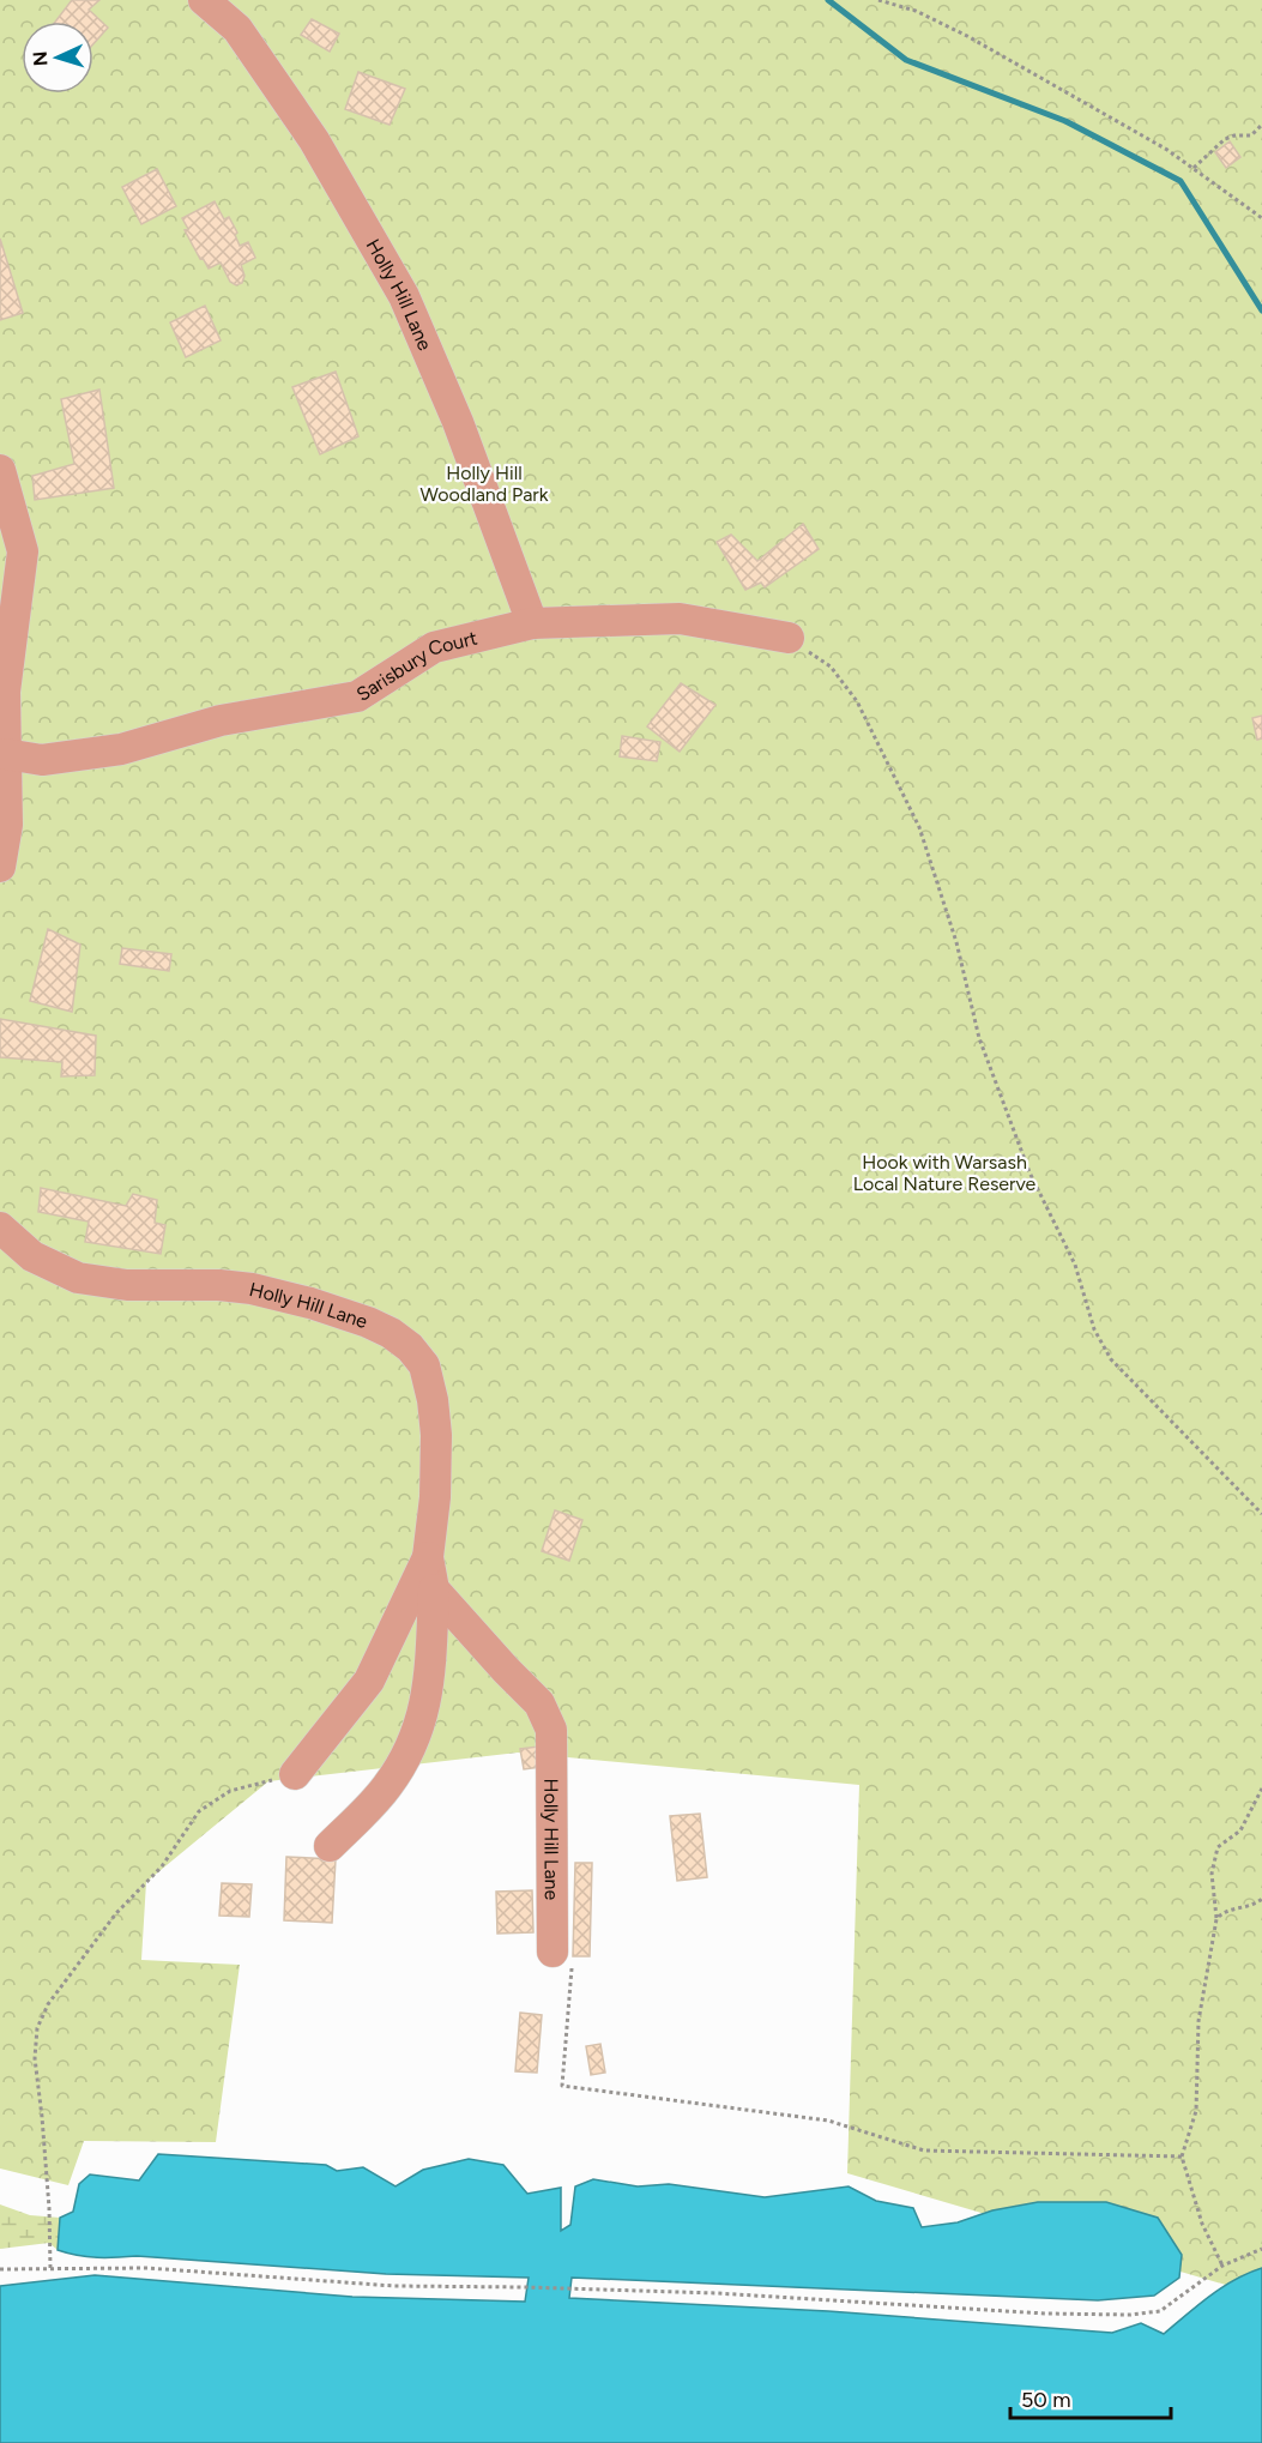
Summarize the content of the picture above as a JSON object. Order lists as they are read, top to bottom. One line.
{"streets":{"street":["Holly Hill Lane","Sarisbury Court"]},"crossings":[["Holly Hill Lane","Sarisbury Court"]],"parks":["Holly Hill Woodland Park","Hook with Warsash Local Nature Reserve"],"scale_bar":"50 m","north":"left"}
